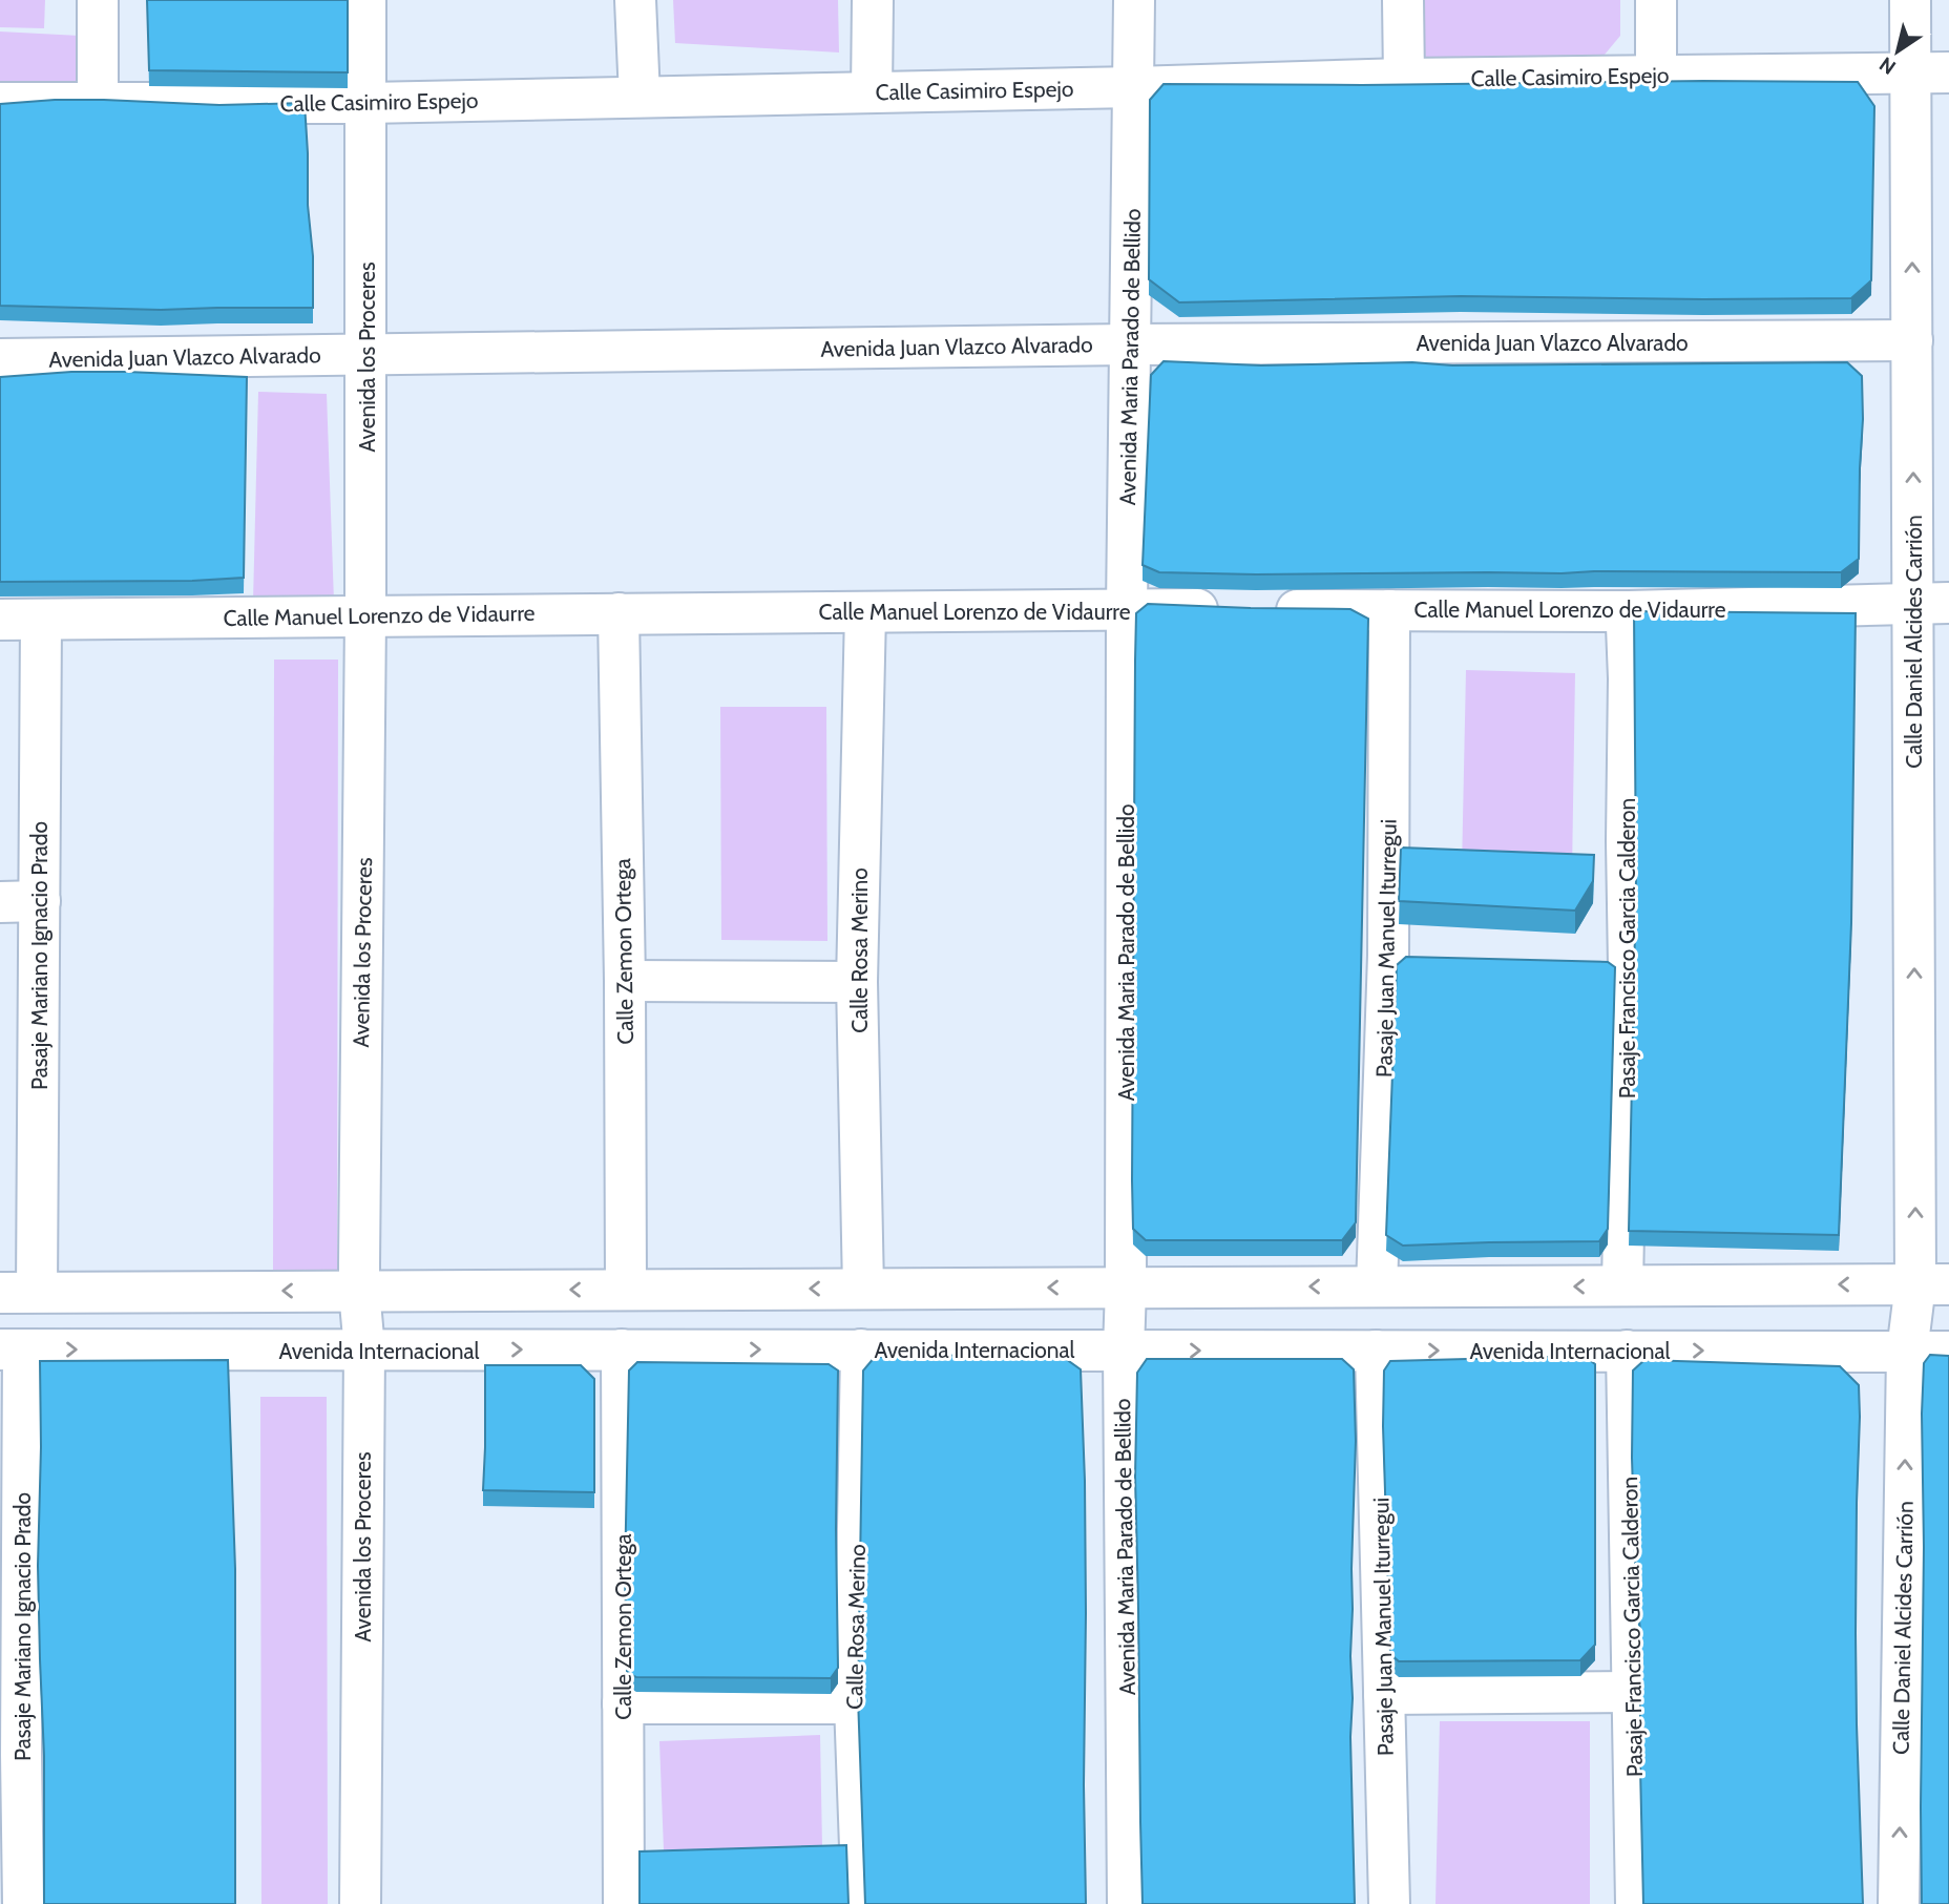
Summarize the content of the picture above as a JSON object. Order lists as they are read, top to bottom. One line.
{"streets":{"street":["Calle Casimiro Espejo","Avenida Juan Vlazco Alvarado","Avenida los Proceres","Avenida Maria Parado de Bellido","Calle Manuel Lorenzo de Vidaurre","Calle Daniel Alcides Carrión","Pasaje Juan Manuel Iturregui","Pasaje Francisco Garcia Calderon","Calle Rosa Merino","Calle Zemon Ortega","Pasaje Mariano Ignacio Prado","Avenida Internacional"]},"crossings":[["Calle Casimiro Espejo","Avenida los Proceres"],["Calle Casimiro Espejo","Avenida Maria Parado de Bellido"],["Calle Casimiro Espejo","Calle Daniel Alcides Carrión"],["Avenida Juan Vlazco Alvarado","Avenida los Proceres"],["Avenida Juan Vlazco Alvarado","Avenida Maria Parado de Bellido"],["Avenida Juan Vlazco Alvarado","Calle Daniel Alcides Carrión"],["Avenida los Proceres","Calle Manuel Lorenzo de Vidaurre"],["Avenida los Proceres","Avenida Internacional"],["Avenida Maria Parado de Bellido","Calle Manuel Lorenzo de Vidaurre"],["Avenida Maria Parado de Bellido","Avenida Internacional"],["Calle Manuel Lorenzo de Vidaurre","Calle Daniel Alcides Carrión"],["Calle Manuel Lorenzo de Vidaurre","Pasaje Juan Manuel Iturregui"],["Calle Manuel Lorenzo de Vidaurre","Pasaje Francisco Garcia Calderon"],["Calle Manuel Lorenzo de Vidaurre","Calle Rosa Merino"],["Calle Manuel Lorenzo de Vidaurre","Calle Zemon Ortega"],["Calle Manuel Lorenzo de Vidaurre","Pasaje Mariano Ignacio Prado"],["Calle Daniel Alcides Carrión","Avenida Internacional"],["Pasaje Juan Manuel Iturregui","Avenida Internacional"],["Pasaje Francisco Garcia Calderon","Avenida Internacional"],["Calle Rosa Merino","Avenida Internacional"],["Calle Zemon Ortega","Avenida Internacional"],["Pasaje Mariano Ignacio Prado","Avenida Internacional"]],"one_way":["Calle Daniel Alcides Carrión"],"north":"bottom left"}
